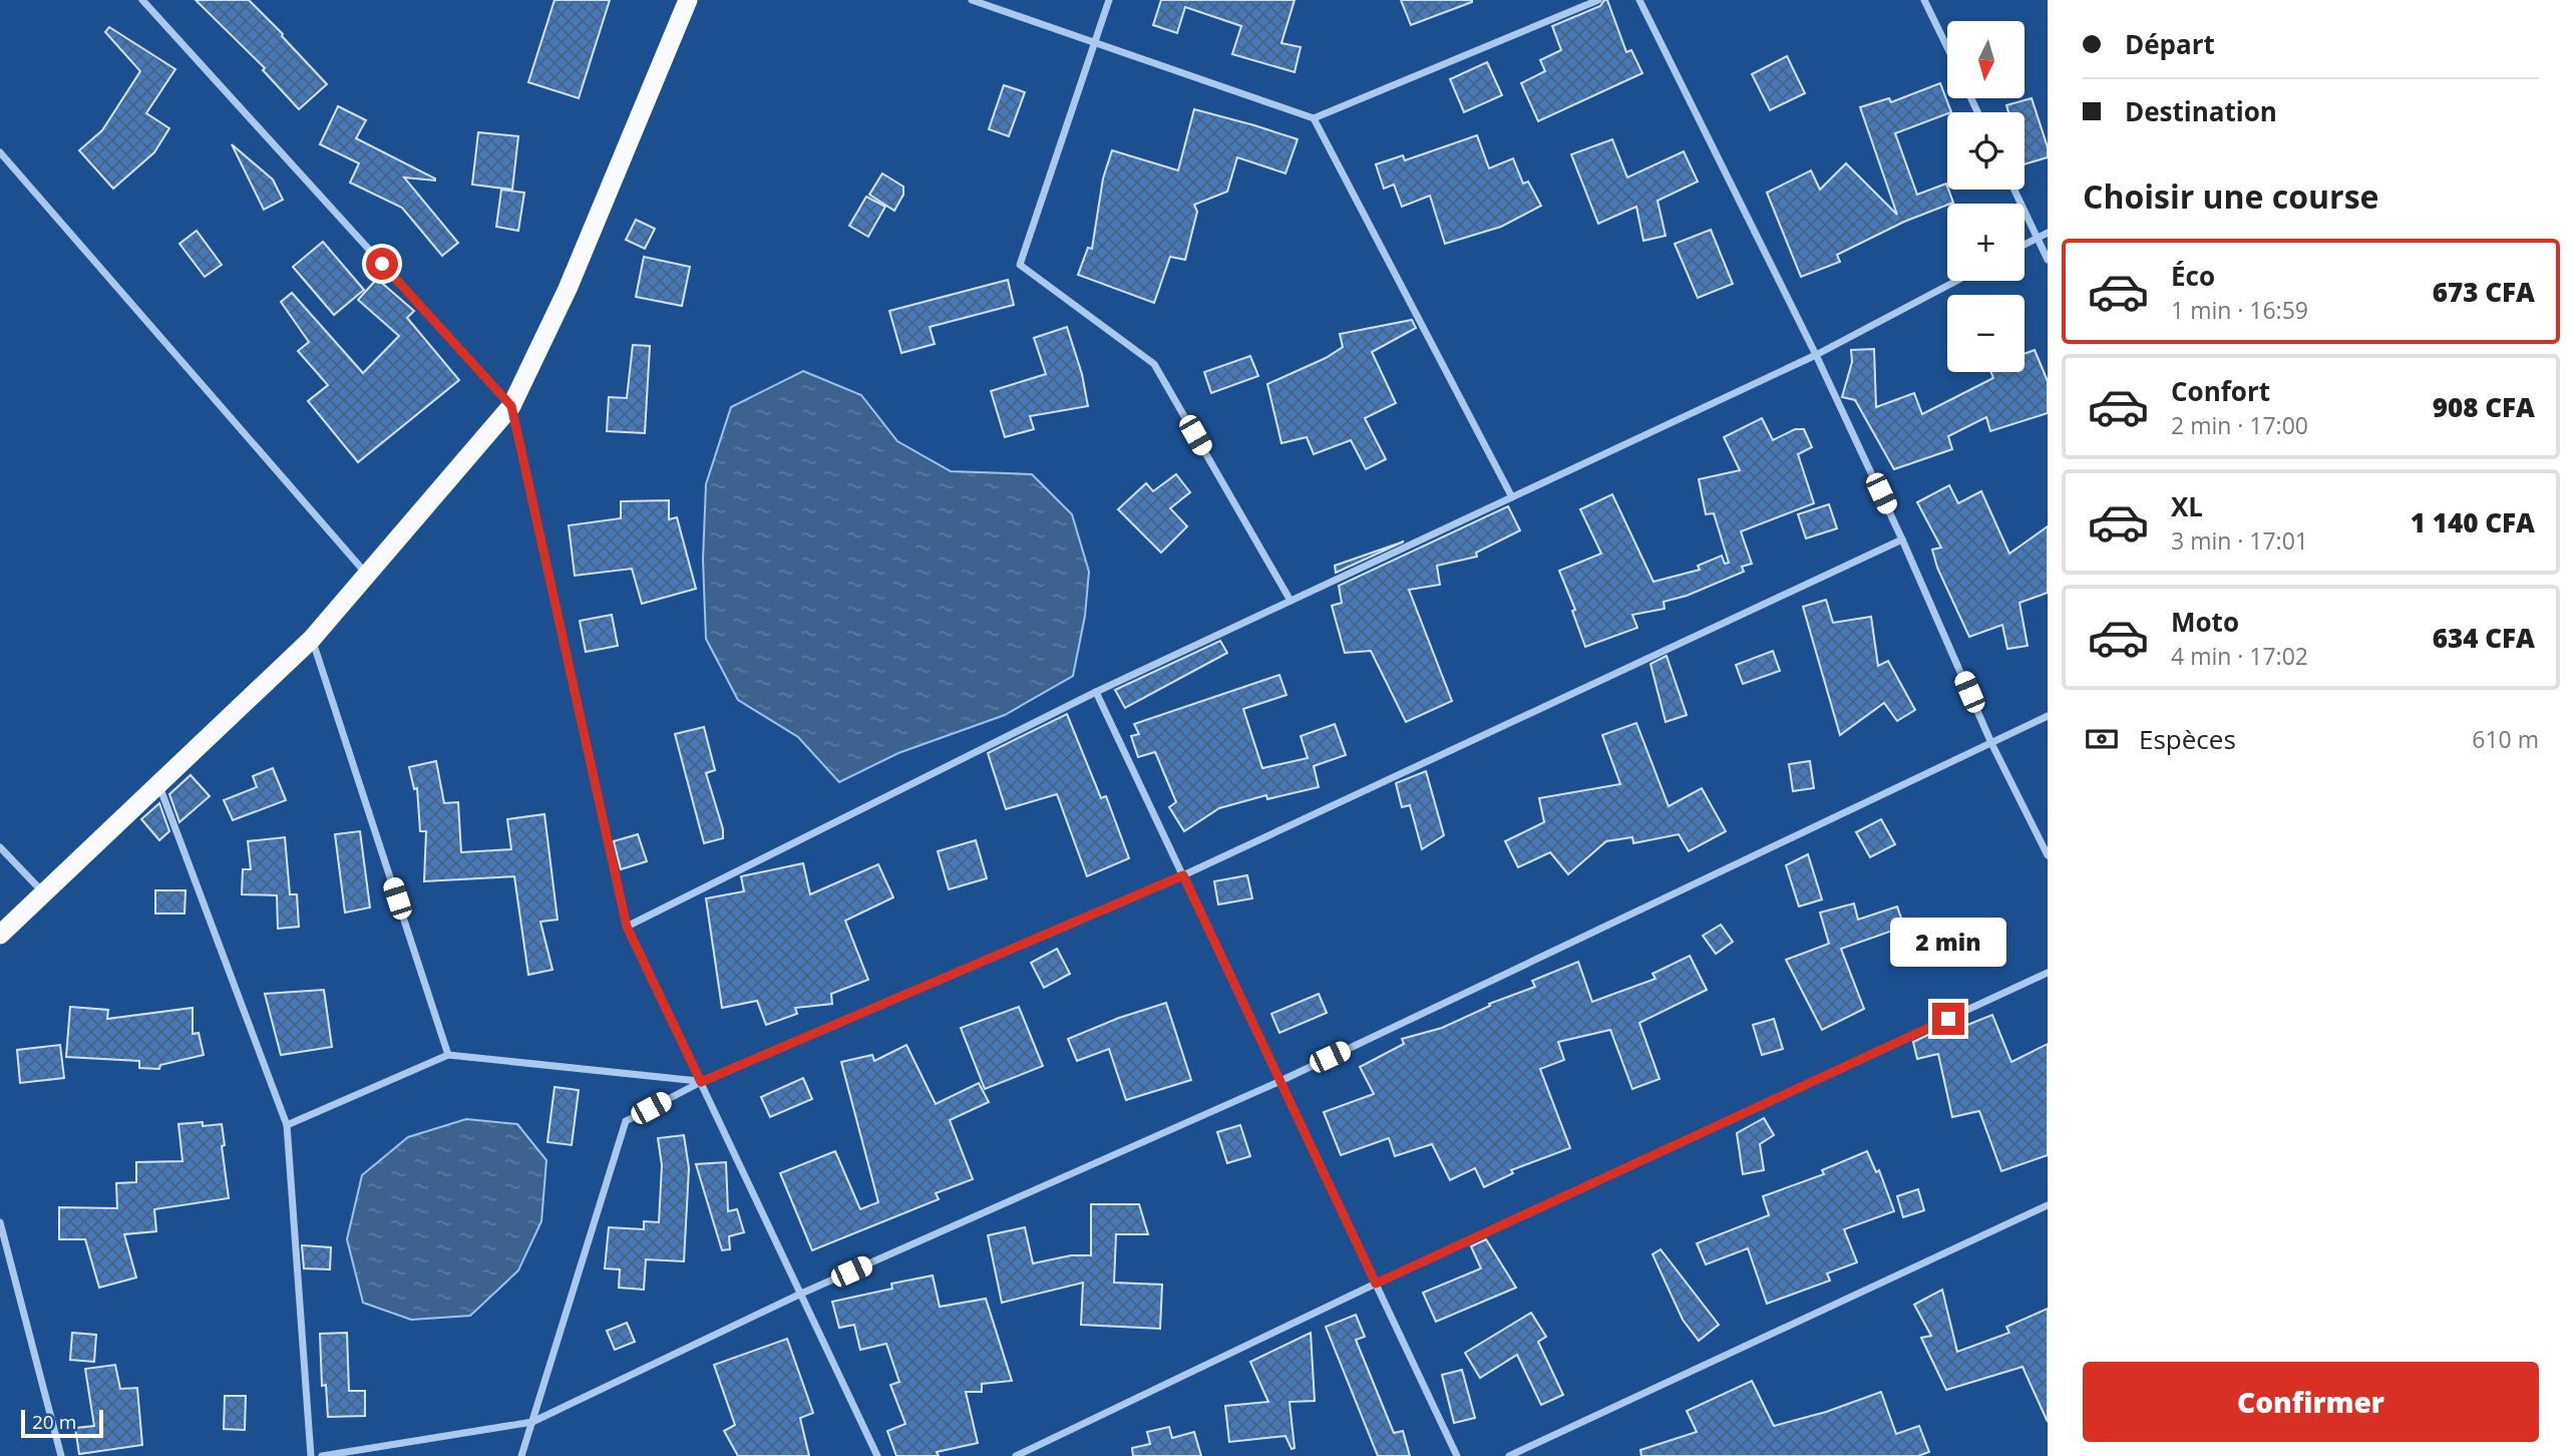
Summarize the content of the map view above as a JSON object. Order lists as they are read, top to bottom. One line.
{"scale_bar":"20 m","north":"bottom","page":{"banner":["Départ","Destination"],"map_buttons":["+","−"],"heading":"Choisir une course","list":[{"name":"Éco","note":"1 min · 16:59","value":"673 CFA"},{"name":"Confort","note":"2 min · 17:00","value":"908 CFA"},{"name":"XL","note":"3 min · 17:01","value":"1 140 CFA"},{"name":"Moto","note":"4 min · 17:02","value":"634 CFA"}],"pay":["Espèces","610 m"],"bubble":"2 min","buttons":"Confirmer","scale":"20 m"}}
